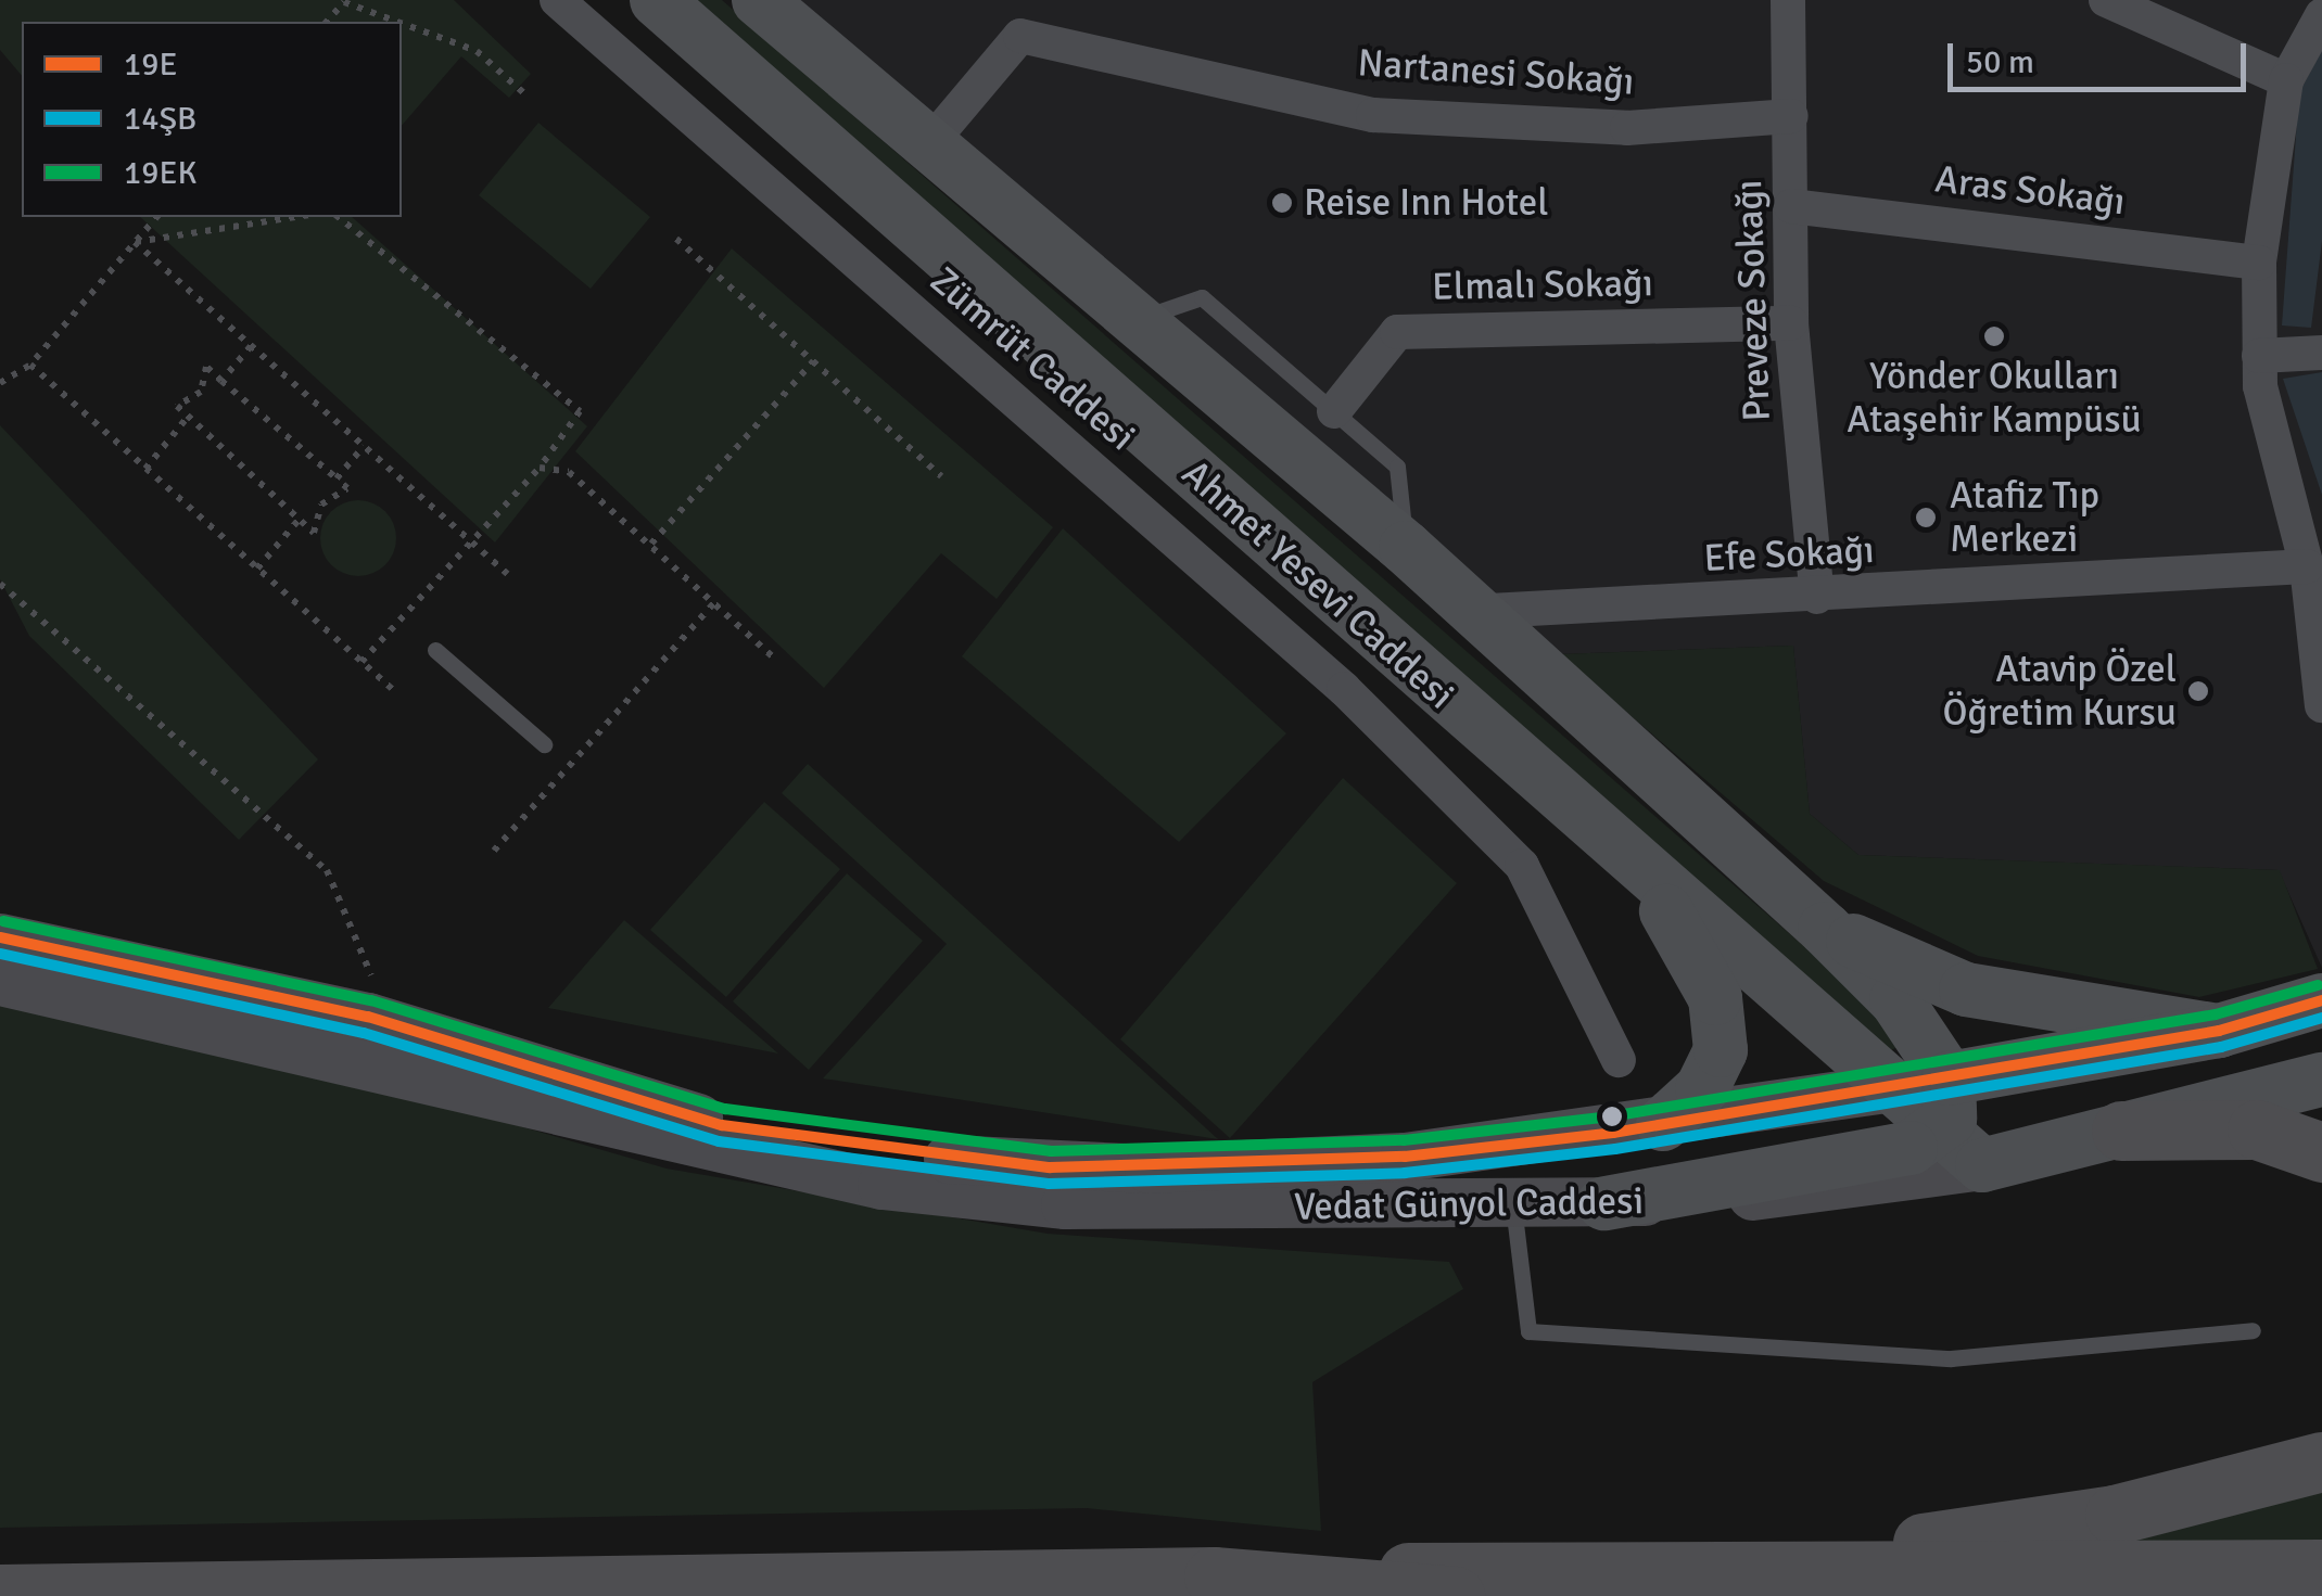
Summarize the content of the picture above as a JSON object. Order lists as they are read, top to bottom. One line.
{"streets":{"main road":["Ahmet Yesevi Caddesi","Vedat Günyol Caddesi"],"street":["Nartanesi Sokağı","Aras Sokağı","Elmalı Sokağı","Preveze Sokağı","Zümrüt Caddesi","Efe Sokağı"]},"crossings":[["Nartanesi Sokağı","Preveze Sokağı"],["Nartanesi Sokağı","Ahmet Yesevi Caddesi"],["Aras Sokağı","Preveze Sokağı"],["Elmalı Sokağı","Preveze Sokağı"],["Preveze Sokağı","Efe Sokağı"],["Efe Sokağı","Ahmet Yesevi Caddesi"],["Ahmet Yesevi Caddesi","Vedat Günyol Caddesi"]],"places":["Reise Inn Hotel","Yönder Okulları Ataşehir Kampüsü","Atafiz Tıp Merkezi","Atavip Özel Öğretim Kursu"],"lines":["transit line 19EK","transit line 19E","transit line 14ŞB"],"legend":["19E","14ŞB","19EK"],"scale_bar":"50 m"}
